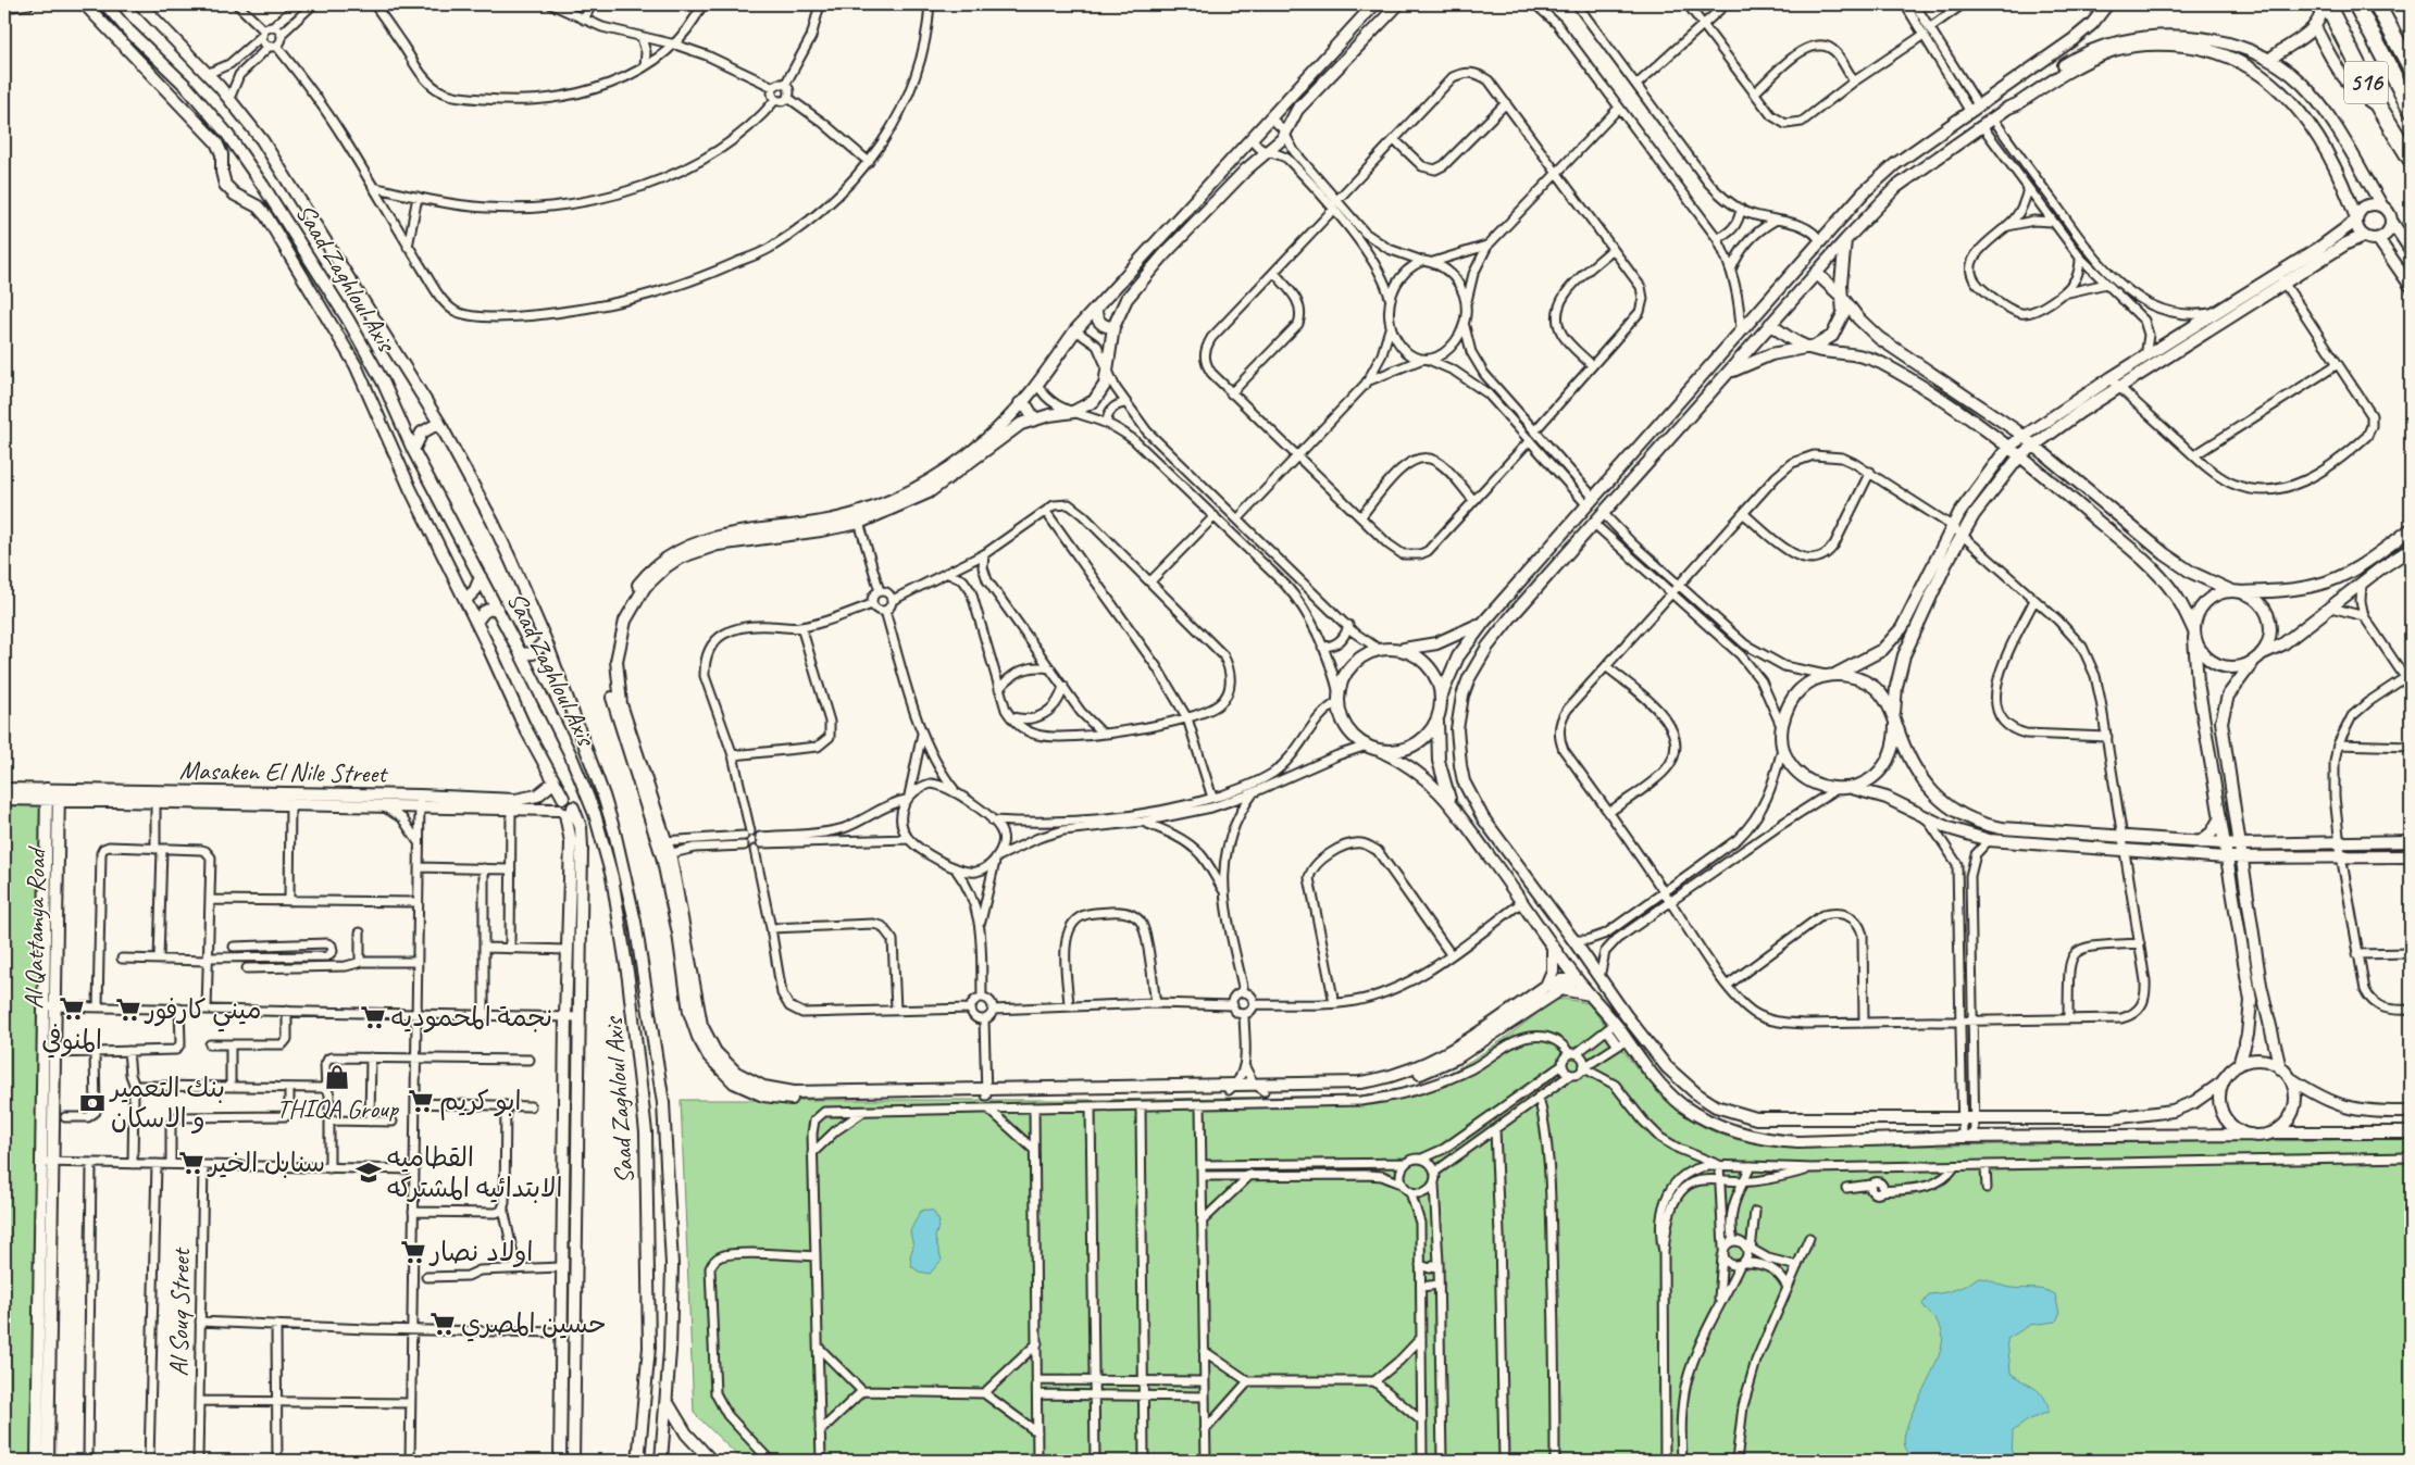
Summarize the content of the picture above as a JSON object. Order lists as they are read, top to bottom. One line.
{"streets":{"highway":["516"],"street":["Saad Zaghloul Axis","Masaken El Nile Street","Al Qattamya Road","Al Souq Street"]},"crossings":[["Masaken El Nile Street","Al Qattamya Road"]],"places":{"supermarket":["المنوفي","ميني كارفور","نجمة المحموديه","ابو كريم","سنابل الخير","اولاد نصار","حسين المصري"],"shop":["THIQA Group"],"bank":["بنك التعمير و الاسكان"],"school or university":["القطاميه الابتدائيه المشتركه"]}}
